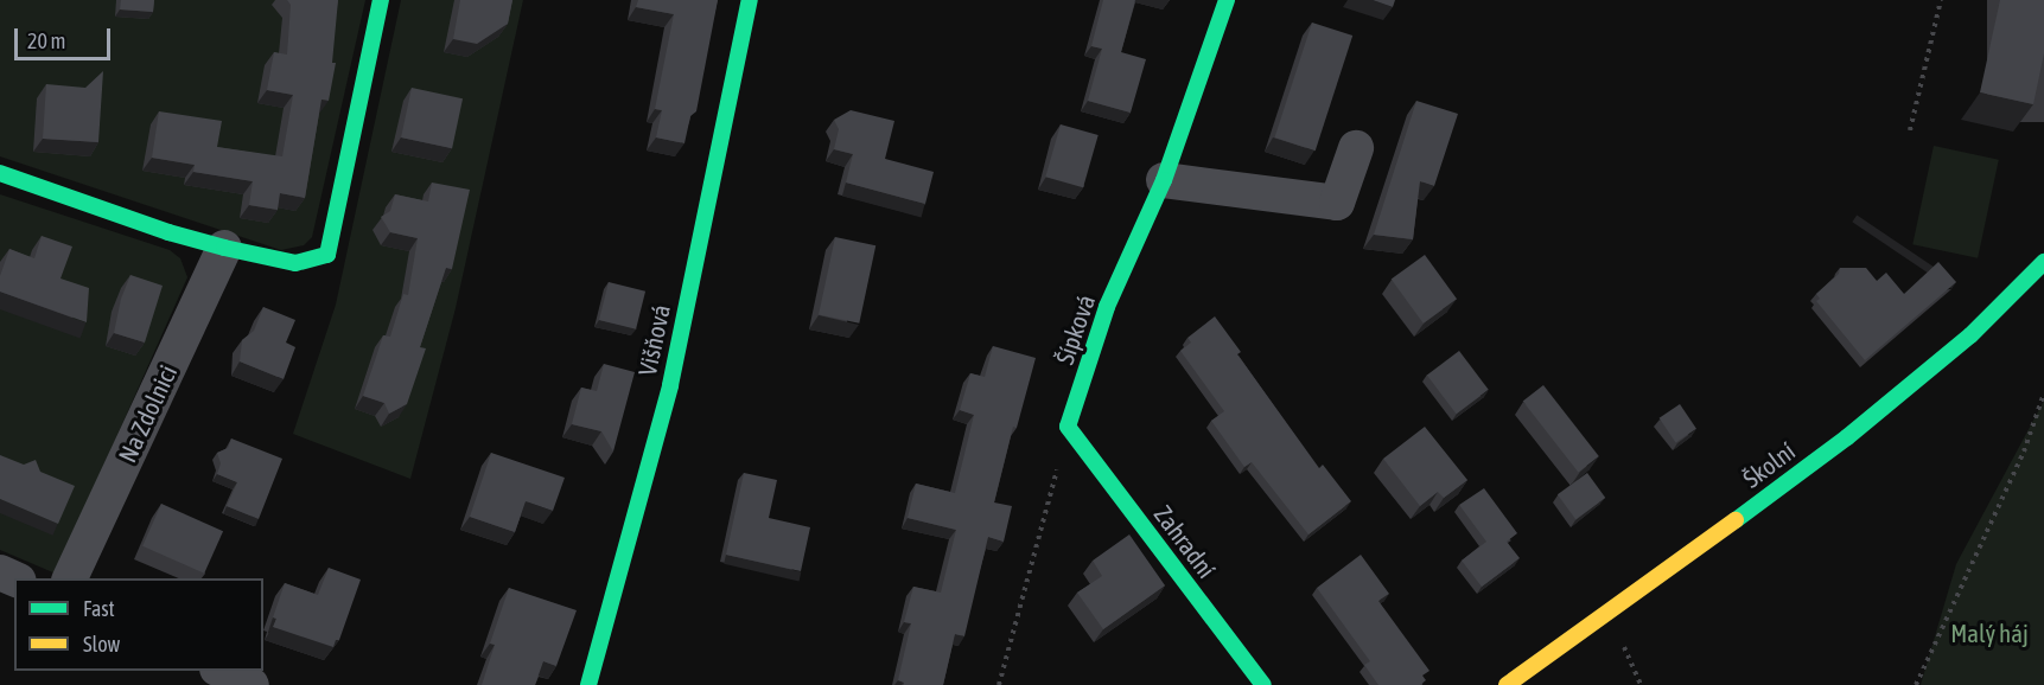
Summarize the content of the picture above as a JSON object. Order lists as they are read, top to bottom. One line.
{"streets":{"street":["Šípková","Višňová","Na Zdolnici","Školní","Zahradní"]},"crossings":[["Šípková","Zahradní"]],"parks":["Malý háj"],"legend":["Fast","Slow"],"scale_bar":"20 m"}
